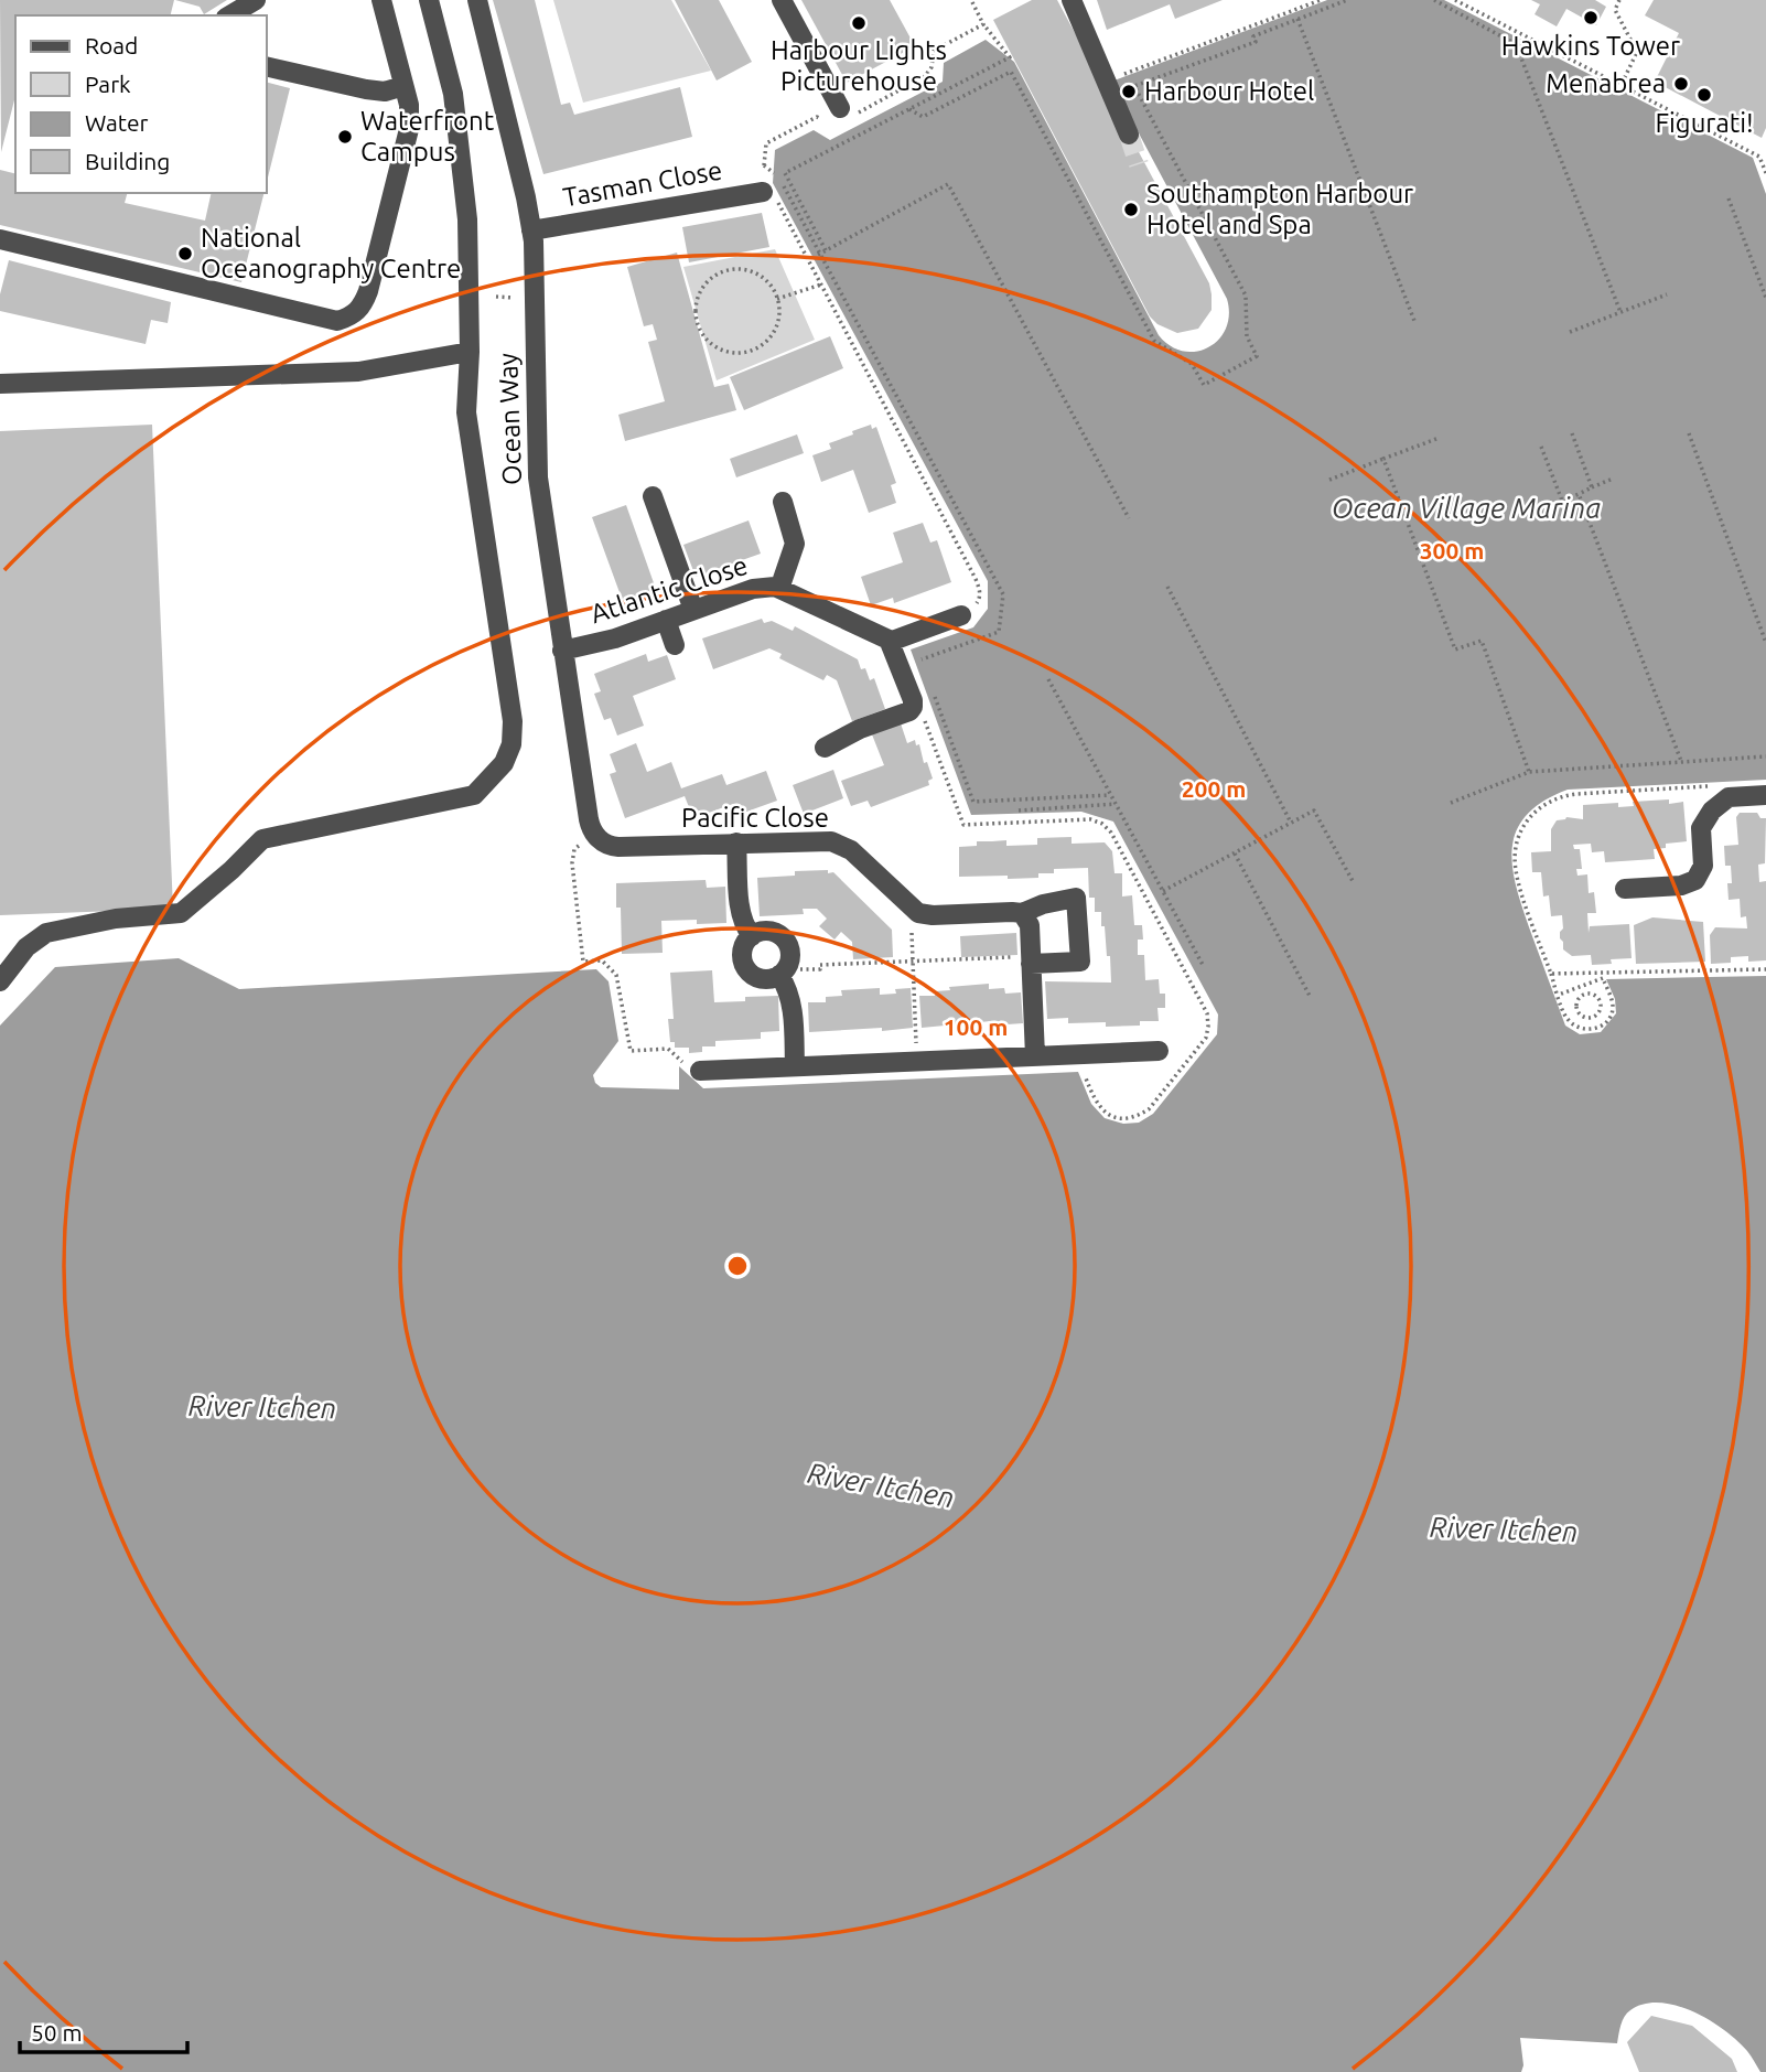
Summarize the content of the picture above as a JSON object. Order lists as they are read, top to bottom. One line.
{"streets":{"street":["Tasman Close","Ocean Way","Atlantic Close","Pacific Close"]},"crossings":[["Tasman Close","Ocean Way"],["Ocean Way","Atlantic Close"],["Ocean Way","Pacific Close"]],"water":["Ocean Village Marina","River Itchen"],"places":["Hawkins Tower","Harbour Lights Picturehouse","Menabrea","Harbour Hotel","Figurati!","Waterfront Campus","Southampton Harbour Hotel and Spa","National Oceanography Centre"],"legend":["Road","Park","Water","Building"],"scale_bar":"50 m","rings":["300 m","200 m","100 m"]}
